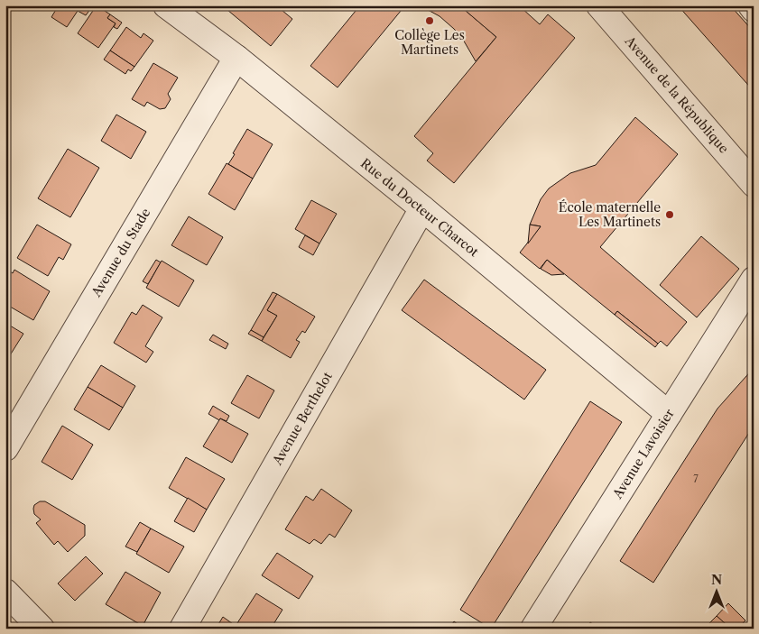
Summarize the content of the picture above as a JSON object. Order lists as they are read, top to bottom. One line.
{"streets":{"street":["Avenue de la République","Rue du Docteur Charcot","Avenue du Stade","Avenue Berthelot","Avenue Lavoisier"]},"crossings":[["Rue du Docteur Charcot","Avenue du Stade"],["Rue du Docteur Charcot","Avenue Berthelot"],["Rue du Docteur Charcot","Avenue Lavoisier"]],"places":["Collège Les Martinets","École maternelle Les Martinets"],"house_numbers":["7"],"north":"top"}
